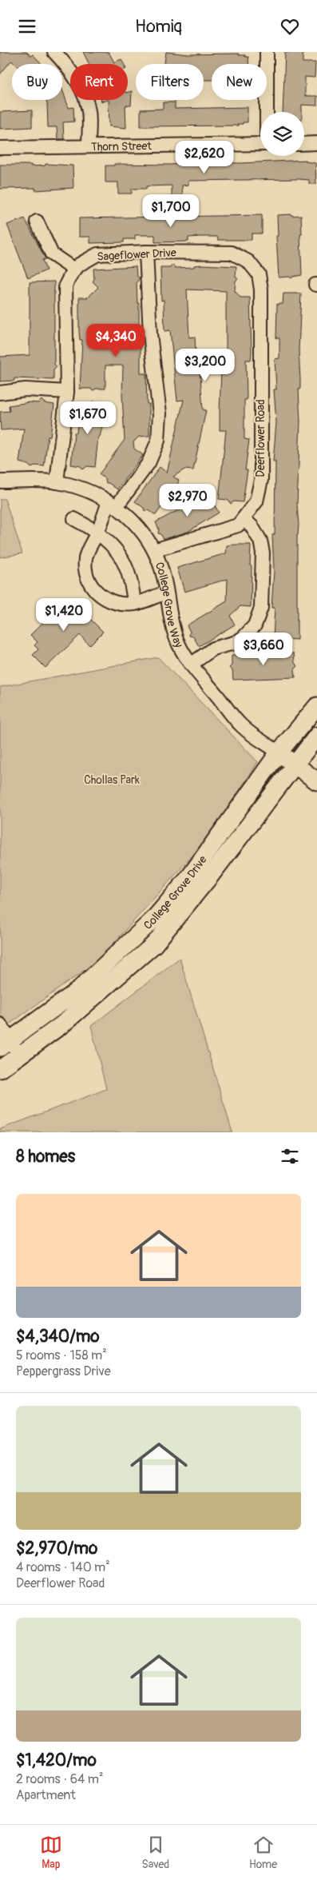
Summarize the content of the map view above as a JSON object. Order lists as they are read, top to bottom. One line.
{"streets":{"main road":["College Grove Way","College Grove Drive"],"street":["Thorn Street","Sageflower Drive","Deerflower Road"]},"crossings":[["Sageflower Drive","Deerflower Road"],["Sageflower Drive","College Grove Way"],["Deerflower Road","College Grove Way"],["College Grove Way","College Grove Drive"]],"parks":["Chollas Park"],"page":{"header":"Homiq","chip":["Buy","Rent","Filters","New"],"price":["$2,620","$1,700","$4,340","$3,200","$1,670","$2,970","$1,420","$3,660"],"heading":"8 homes","list":[{"name":"$4,340/mo","note":"5 rooms · 158 m² · Peppergrass Drive"},{"name":"$2,970/mo","note":"4 rooms · 140 m² · Deerflower Road"},{"name":"$1,420/mo","note":"2 rooms · 64 m² · Apartment"}],"tabs":["Map","Saved","Home"]}}
